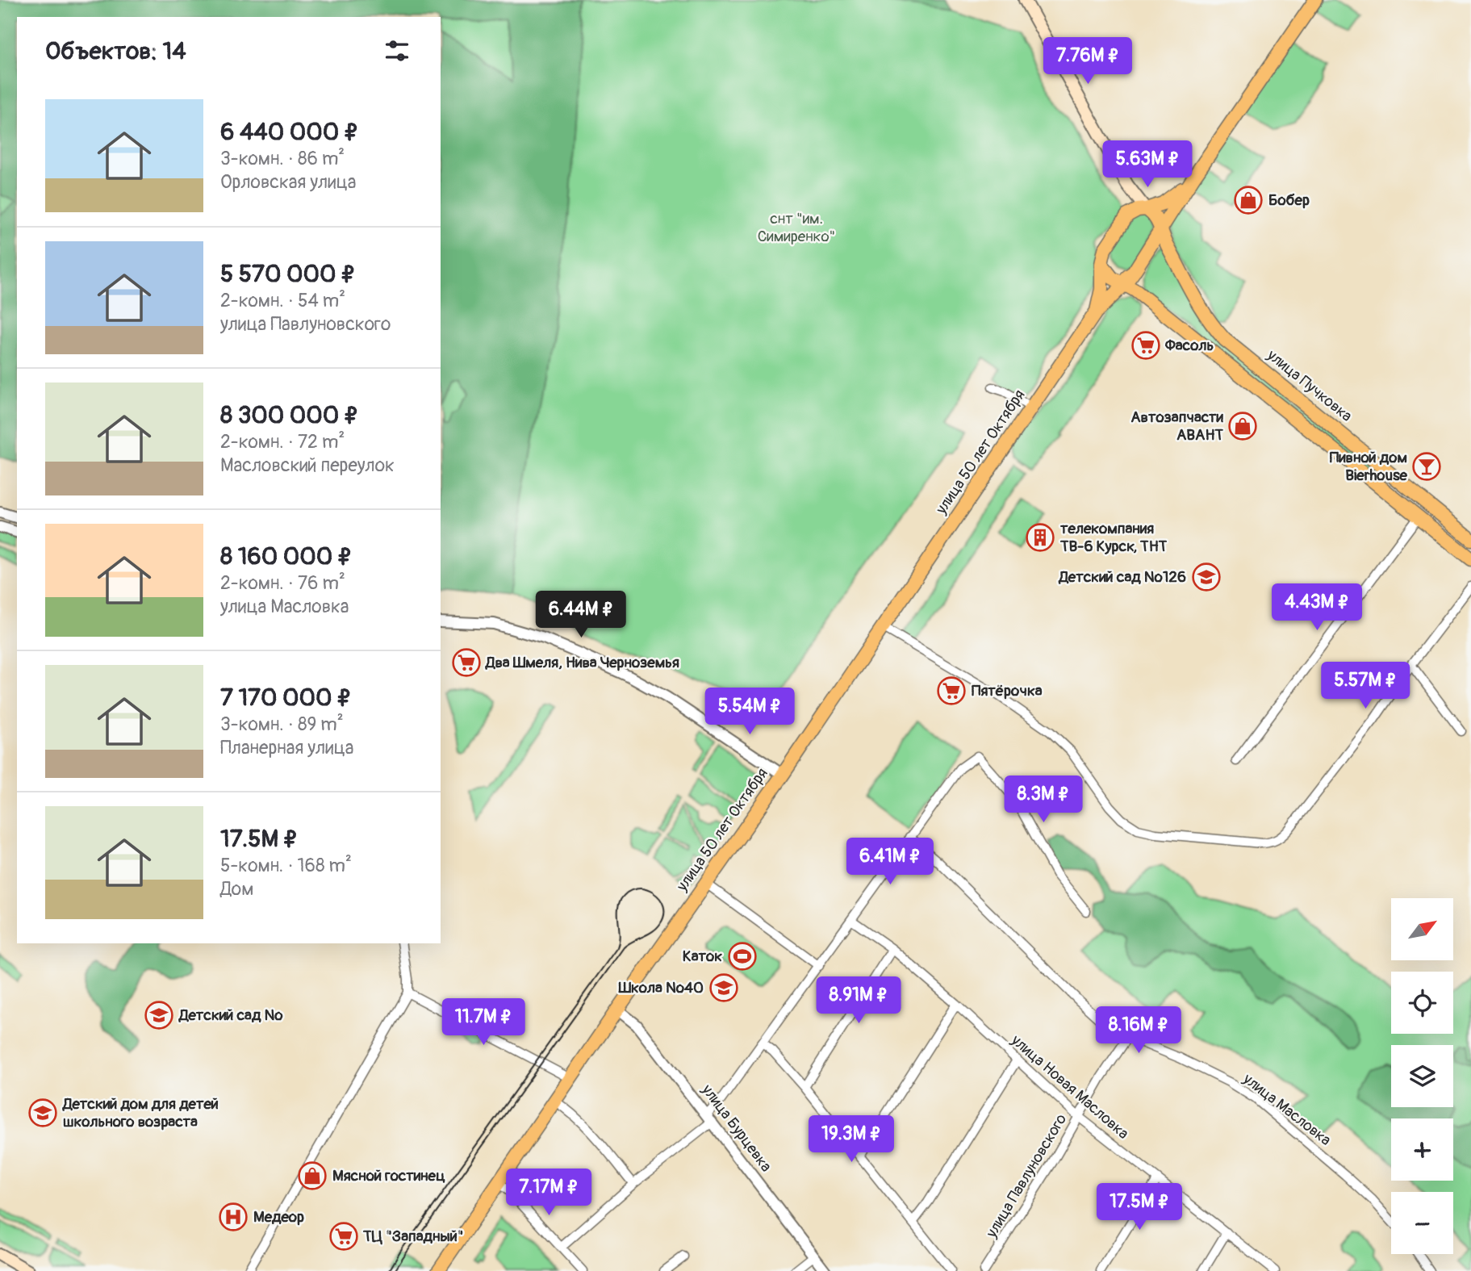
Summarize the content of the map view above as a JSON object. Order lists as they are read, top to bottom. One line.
{"streets":{"main road":["улица Пучковка","улица 50 лет Октября"],"street":["улица Новая Масловка","улица Масловка","улица Бурцевка","улица Павлуновского"]},"crossings":[["улица Пучковка","улица 50 лет Октября"],["улица 50 лет Октября","улица Бурцевка"],["улица Новая Масловка","улица Павлуновского"],["улица Масловка","улица Павлуновского"]],"parks":["снт \"им. Симиренко\""],"places":{"shop":["Бобер","Автозапчасти АВАНТ","Мясной гостинец"],"supermarket":["Фасоль","Два Шмеля, Нива Черноземья","Пятёрочка","ТЦ \"Западный\""],"bar":["Пивной дом Bierhouse"],"building":["телекомпания ТВ-6 Курск, ТНТ"],"school or university":["Детский сад №126","Школа №40","Детский сад №","Детский дом для детей школьного возраста"],"sports":["Каток"],"hospital":["Медеор"]},"north":"top right","page":{"heading":"Объектов: 14","price":["7.76M ₽","5.63M ₽","4.43M ₽","6.44M ₽","5.57M ₽","5.54M ₽","8.3M ₽","6.41M ₽","8.91M ₽","11.7M ₽","8.16M ₽","19.3M ₽","7.17M ₽","17.5M ₽"],"list":[{"name":"6 440 000 ₽","note":"3-комн. · 86 m² · Орловская улица"},{"name":"5 570 000 ₽","note":"2-комн. · 54 m² · улица Павлуновского"},{"name":"8 300 000 ₽","note":"2-комн. · 72 m² · Масловский переулок"},{"name":"8 160 000 ₽","note":"2-комн. · 76 m² · улица Масловка"},{"name":"7 170 000 ₽","note":"3-комн. · 89 m² · Планерная улица"},{"name":"17.5M ₽","note":"5-комн. · 168 m² · Дом"}],"map_buttons":["+","−"]}}
